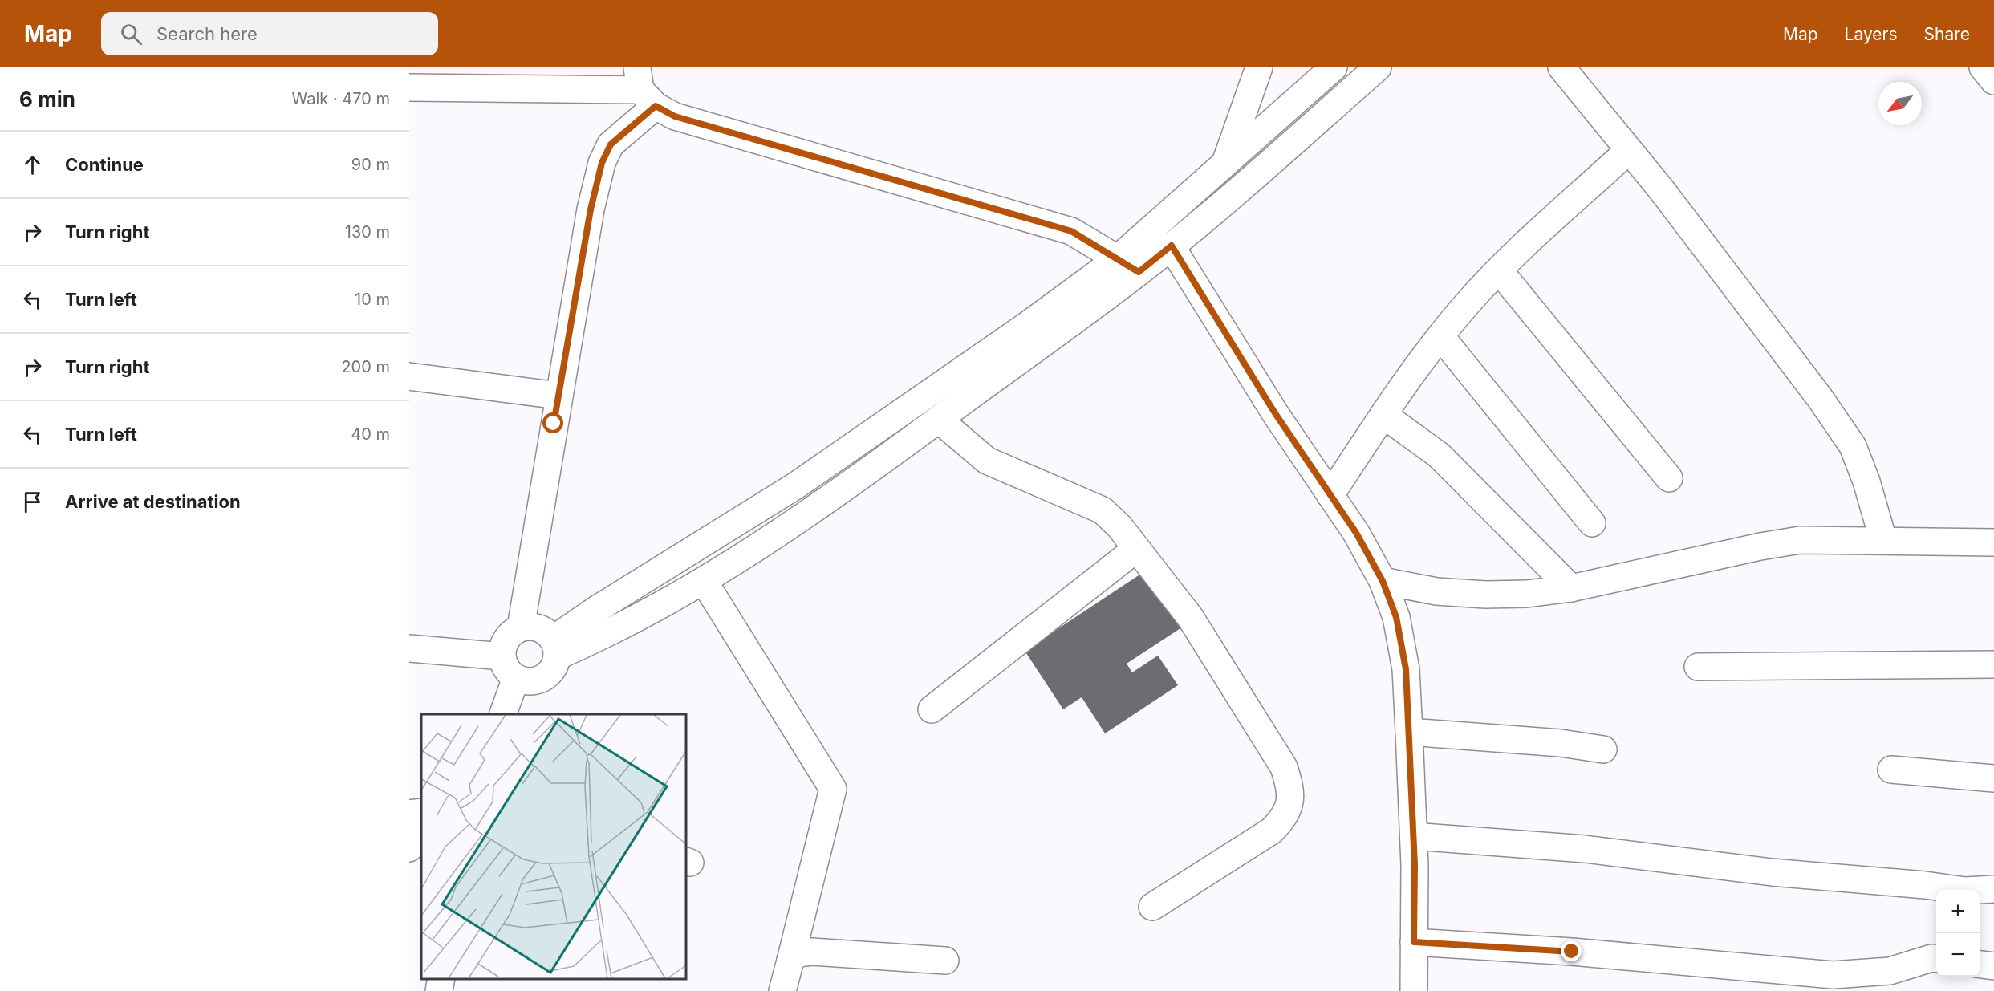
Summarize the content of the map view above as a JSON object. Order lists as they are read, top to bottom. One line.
{"north":"bottom left","page":{"header":"Map","search":"Search here","nav":["Map","Layers","Share"],"heading":["6 min","Walk · 470 m"],"list":[["Continue","90 m"],["Turn right","130 m"],["Turn left","10 m"],["Turn right","200 m"],["Turn left","40 m"],"Arrive at destination"],"map_buttons":["+","−"]}}
